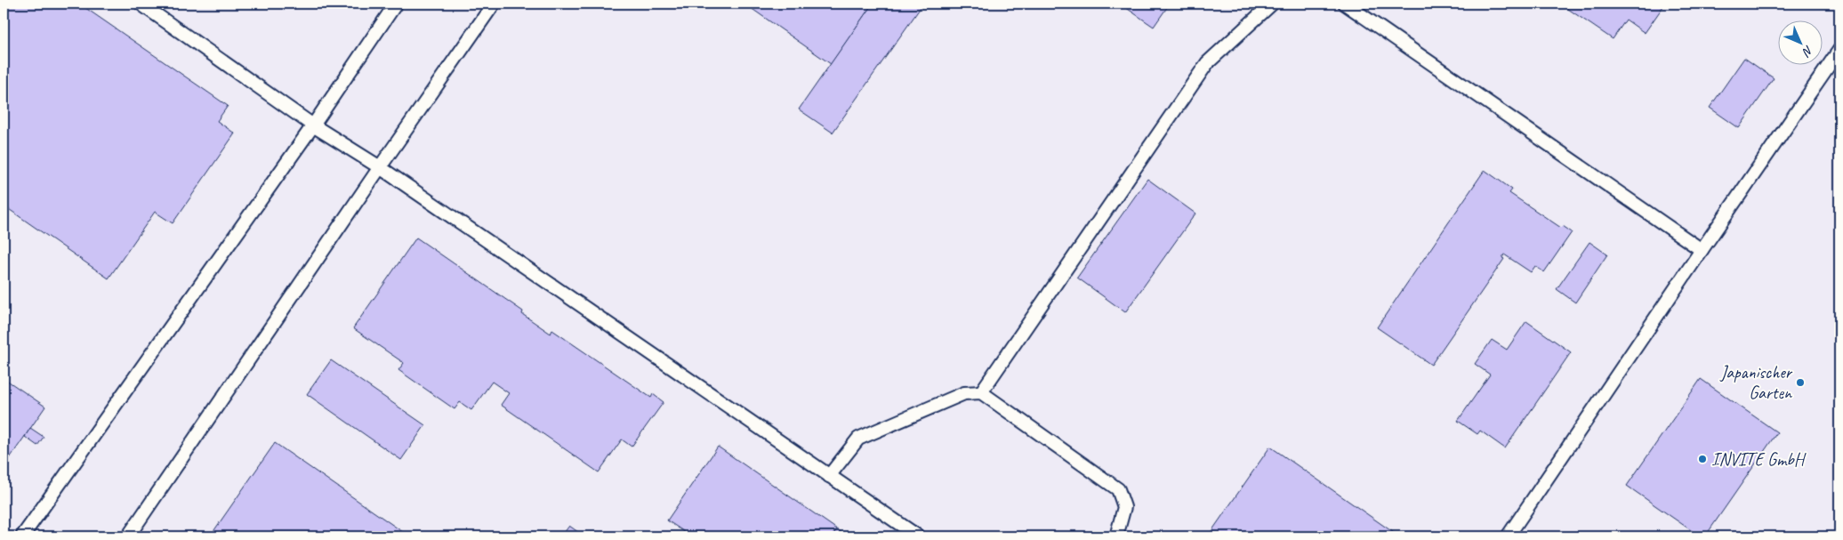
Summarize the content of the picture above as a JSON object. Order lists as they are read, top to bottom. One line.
{"places":["Japanischer Garten","INVITE GmbH"],"north":"bottom right"}
